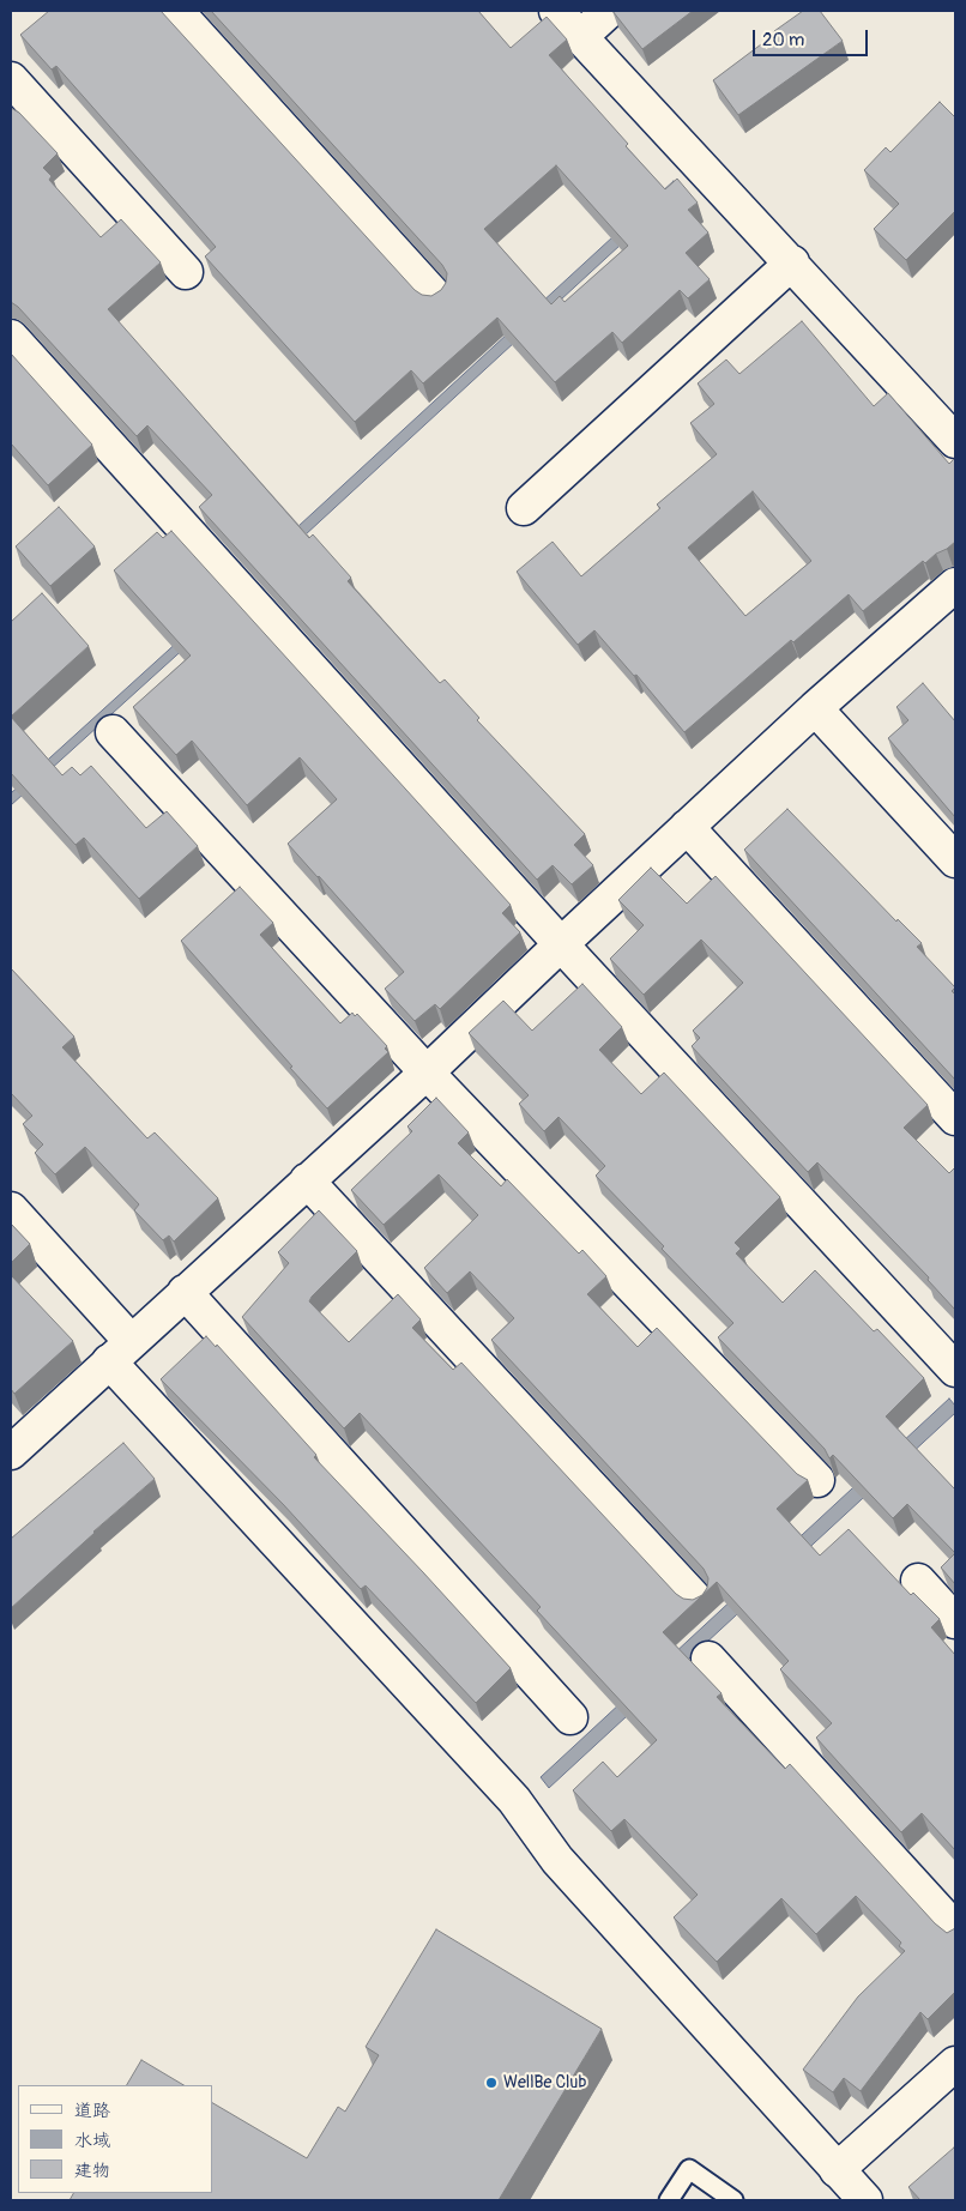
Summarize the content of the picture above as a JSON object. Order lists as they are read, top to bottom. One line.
{"places":["WellBe Club"],"legend":["道路","水域","建物"],"scale_bar":"20 m"}
